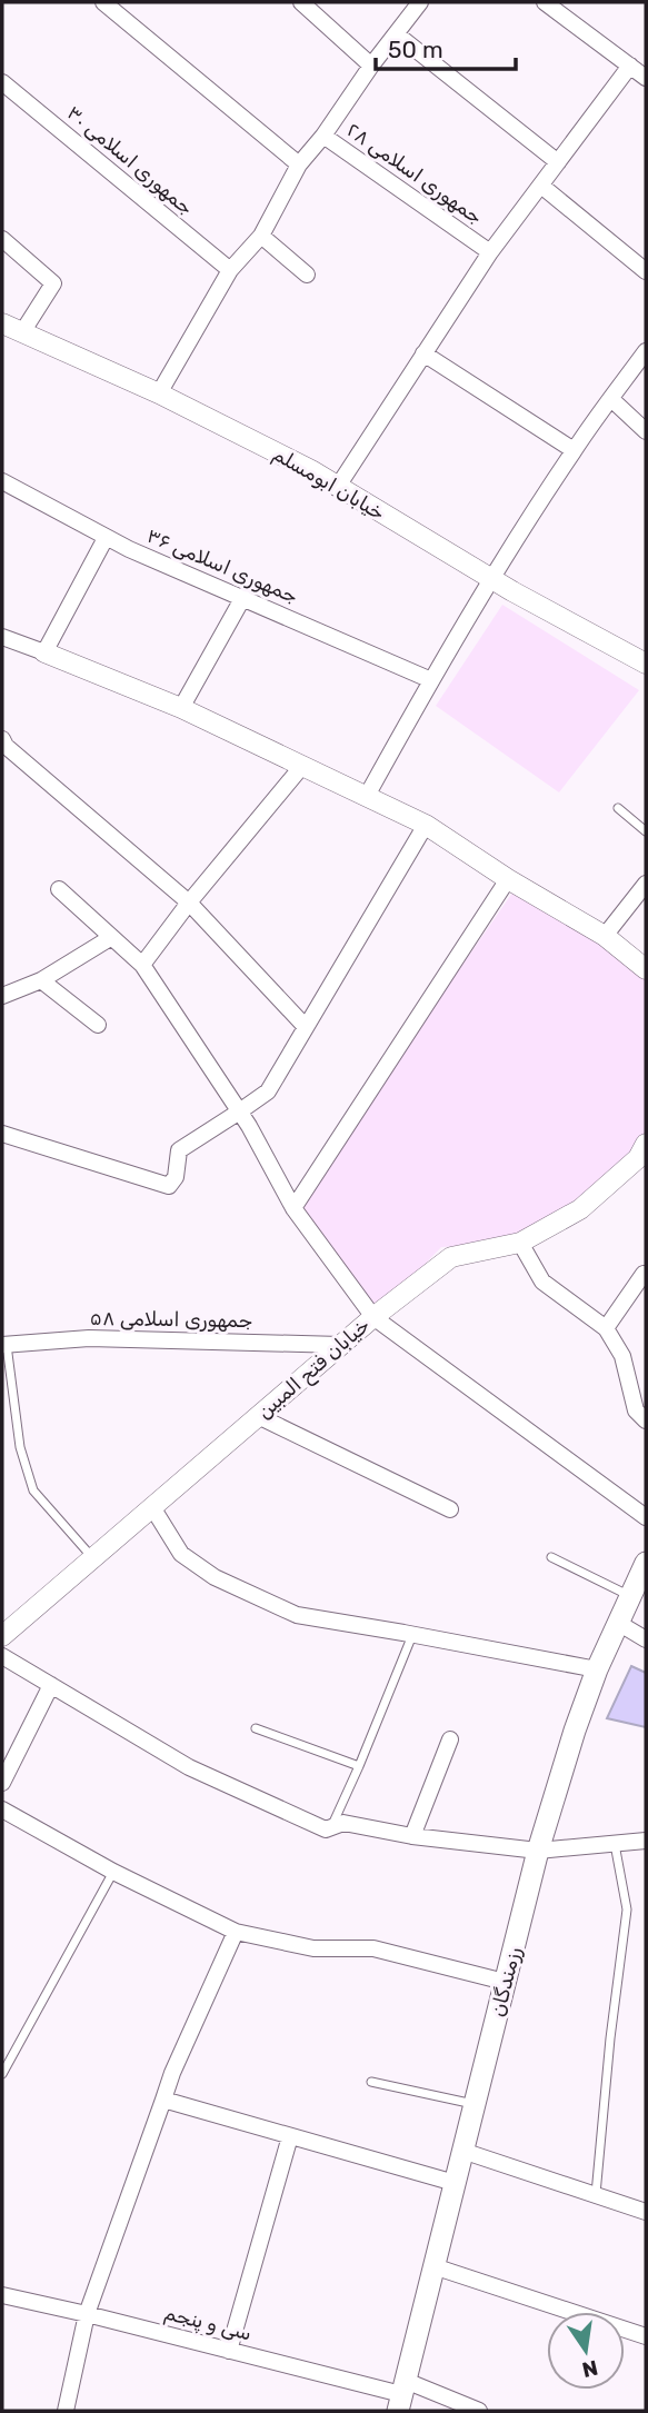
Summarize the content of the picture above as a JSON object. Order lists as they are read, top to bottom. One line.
{"streets":{"main road":["رزمندگان"],"street":["جمهوری اسلامی ۳۰","جمهوری اسلامی ۲۸","خیابان ابومسلم","جمهوری اسلامی ۳۶","جمهوری اسلامی ۵۸","خیابان فتح المبین","سی و پنجم"]},"crossings":[["جمهوری اسلامی ۳۰","جمهوری اسلامی ۲۸"],["جمهوری اسلامی ۲۸","خیابان ابومسلم"],["جمهوری اسلامی ۵۸","خیابان فتح المبین"],["رزمندگان","سی و پنجم"]],"scale_bar":"50 m","north":"bottom"}
